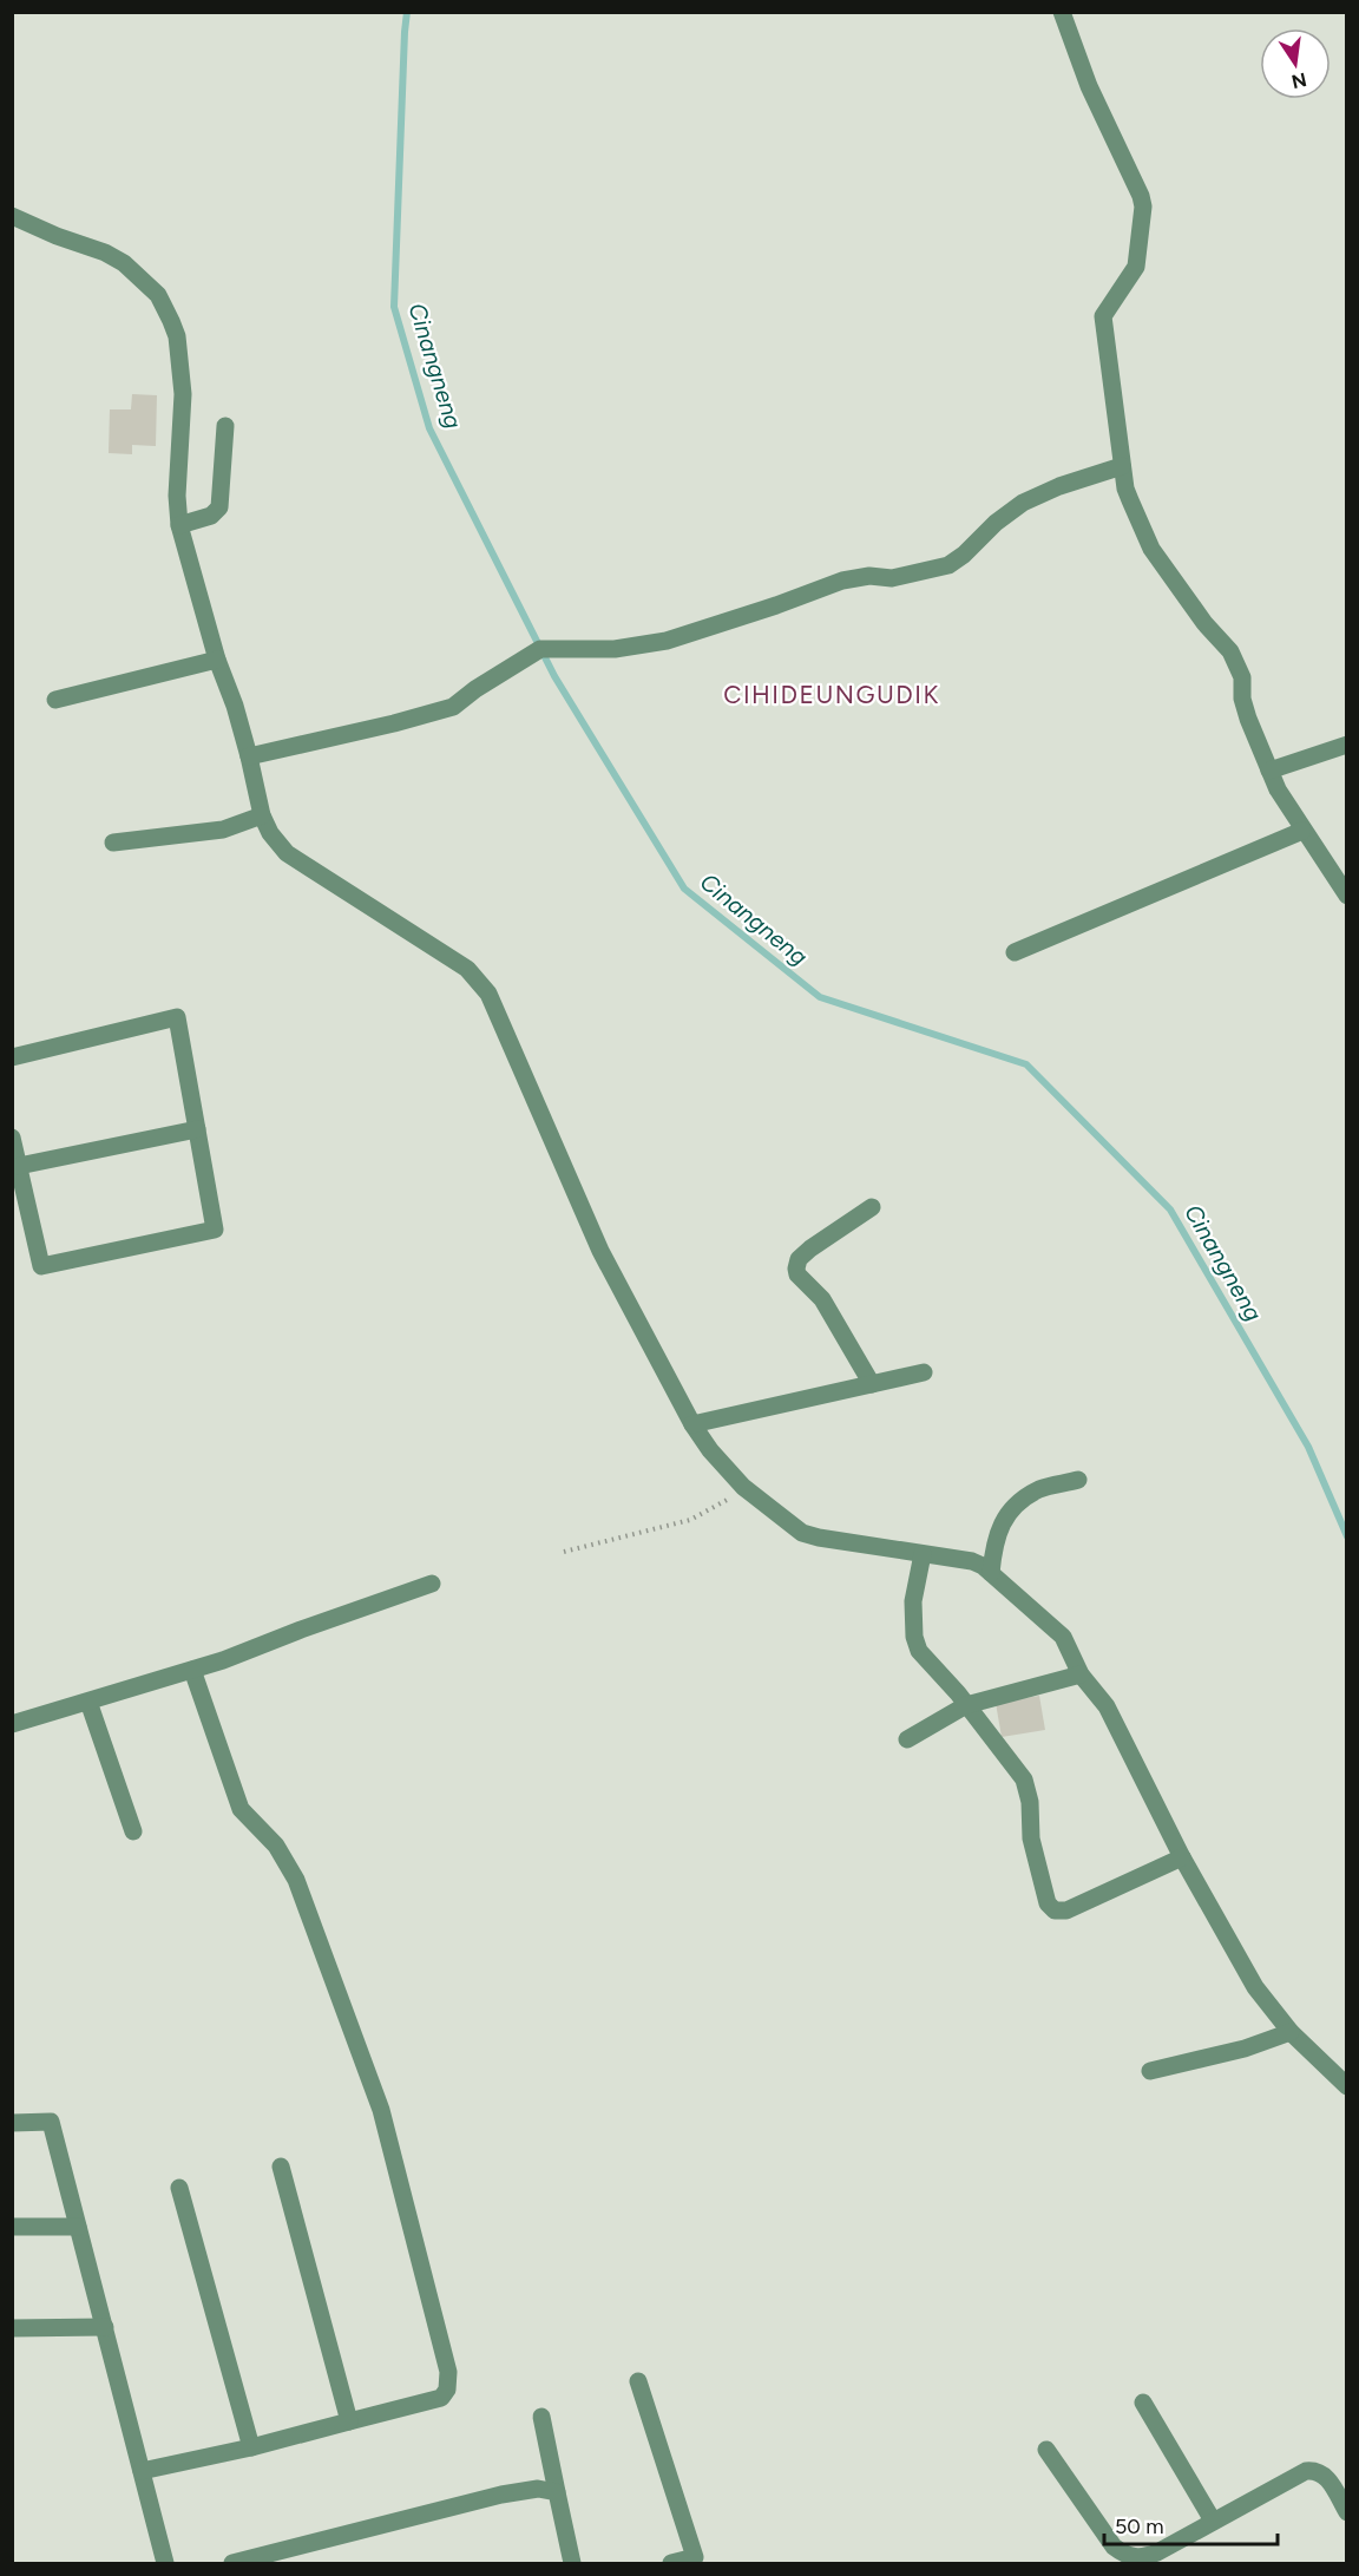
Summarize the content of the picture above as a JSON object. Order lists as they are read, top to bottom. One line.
{"districts":["CIHIDEUNGUDIK"],"water":["Cinangneng"],"scale_bar":"50 m","north":"bottom"}
